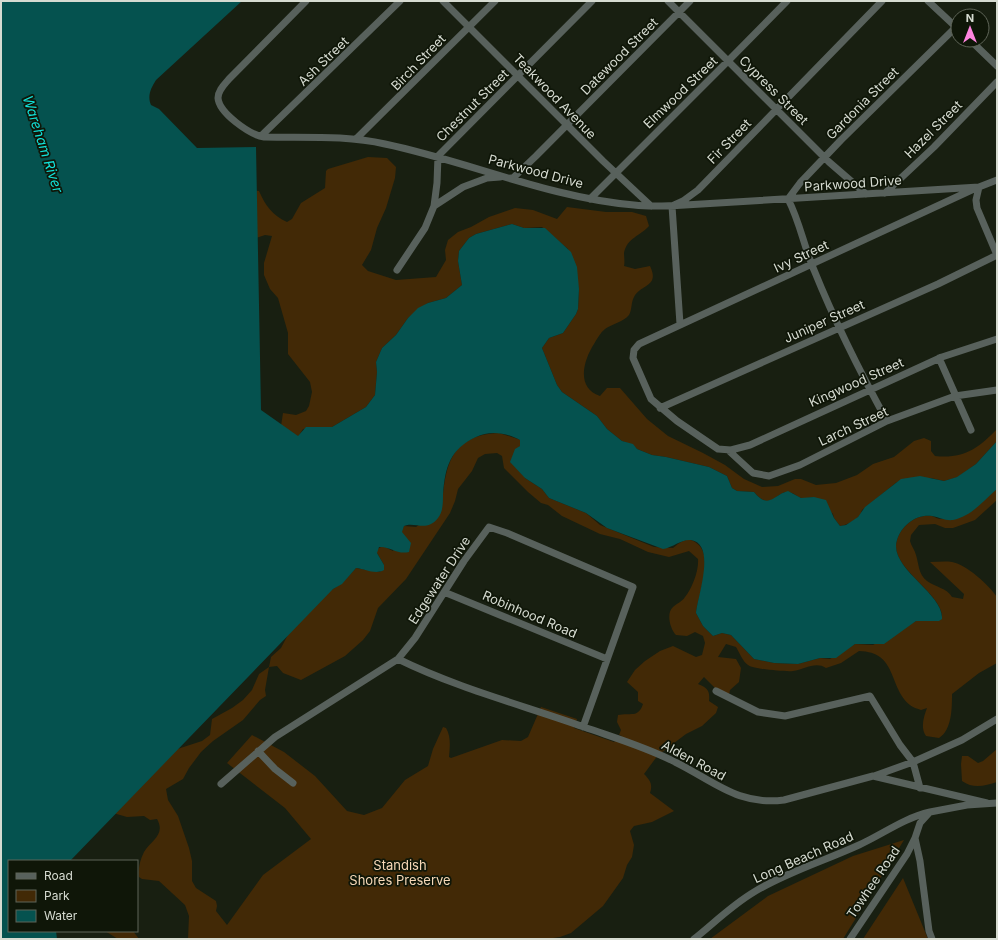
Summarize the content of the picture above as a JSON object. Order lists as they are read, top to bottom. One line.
{"streets":{"street":["Datewood Street","Ash Street","Birch Street","Cypress Street","Elmwood Street","Teakwood Avenue","Gardonia Street","Chestnut Street","Hazel Street","Fir Street","Parkwood Drive","Ivy Street","Juniper Street","Kingwood Street","Larch Street","Edgewater Drive","Robinhood Road","Alden Road","Long Beach Road","Towhee Road"]},"crossings":[["Datewood Street","Cypress Street"],["Datewood Street","Teakwood Avenue"],["Datewood Street","Parkwood Drive"],["Ash Street","Parkwood Drive"],["Birch Street","Teakwood Avenue"],["Birch Street","Parkwood Drive"],["Cypress Street","Elmwood Street"],["Cypress Street","Gardonia Street"],["Cypress Street","Fir Street"],["Cypress Street","Parkwood Drive"],["Elmwood Street","Teakwood Avenue"],["Elmwood Street","Parkwood Drive"],["Teakwood Avenue","Chestnut Street"],["Teakwood Avenue","Parkwood Drive"],["Gardonia Street","Parkwood Drive"],["Chestnut Street","Parkwood Drive"],["Hazel Street","Parkwood Drive"],["Fir Street","Parkwood Drive"],["Parkwood Drive","Ivy Street"],["Ivy Street","Juniper Street"],["Kingwood Street","Larch Street"],["Edgewater Drive","Robinhood Road"],["Edgewater Drive","Alden Road"],["Alden Road","Long Beach Road"],["Long Beach Road","Towhee Road"]],"water":["Wareham River"],"parks":["Standish Shores Preserve"],"legend":["Road","Park","Water"],"north":"top"}
